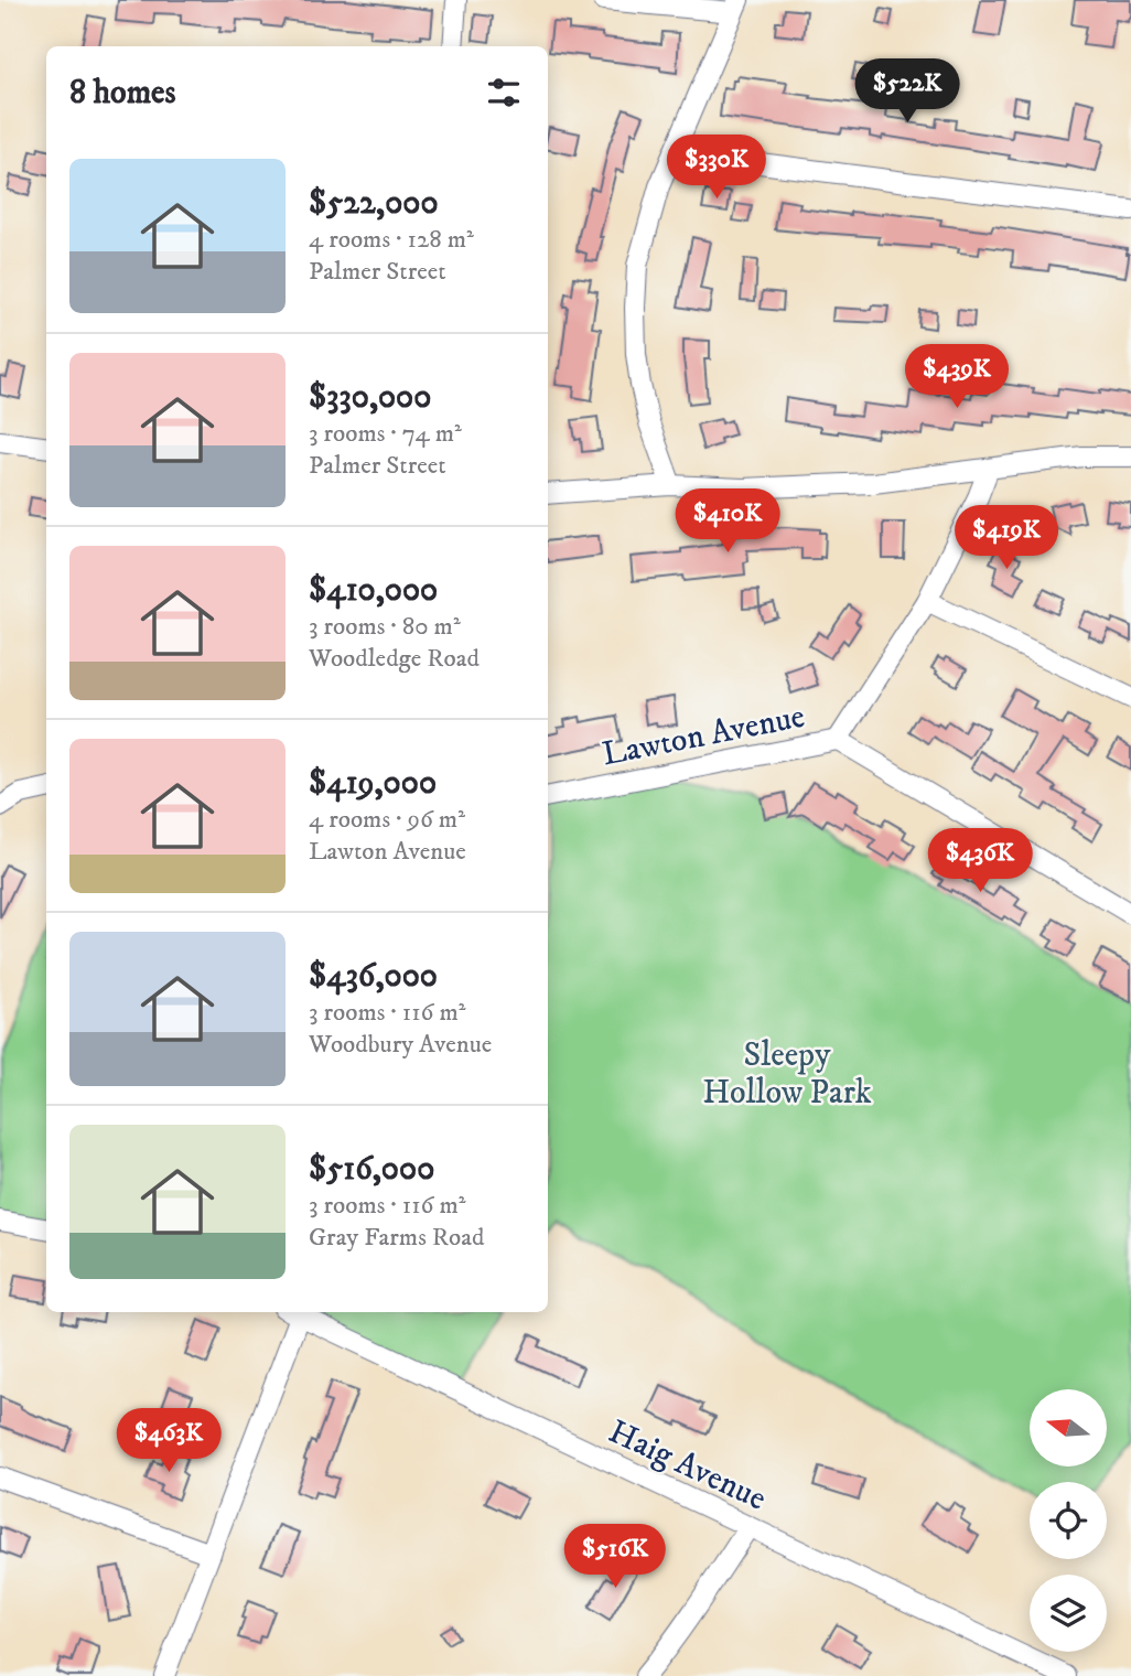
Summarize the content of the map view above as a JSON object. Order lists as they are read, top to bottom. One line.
{"streets":{"street":["Lawton Avenue","Haig Avenue"]},"parks":["Sleepy Hollow Park"],"north":"left","page":{"heading":"8 homes","price":["$522K","$330K","$439K","$410K","$419K","$436K","$463K","$516K"],"list":[{"name":"$522,000","note":"4 rooms · 128 m² · Palmer Street"},{"name":"$330,000","note":"3 rooms · 74 m² · Palmer Street"},{"name":"$410,000","note":"3 rooms · 80 m² · Woodledge Road"},{"name":"$419,000","note":"4 rooms · 96 m² · Lawton Avenue"},{"name":"$436,000","note":"3 rooms · 116 m² · Woodbury Avenue"},{"name":"$516,000","note":"3 rooms · 116 m² · Gray Farms Road"}]}}
